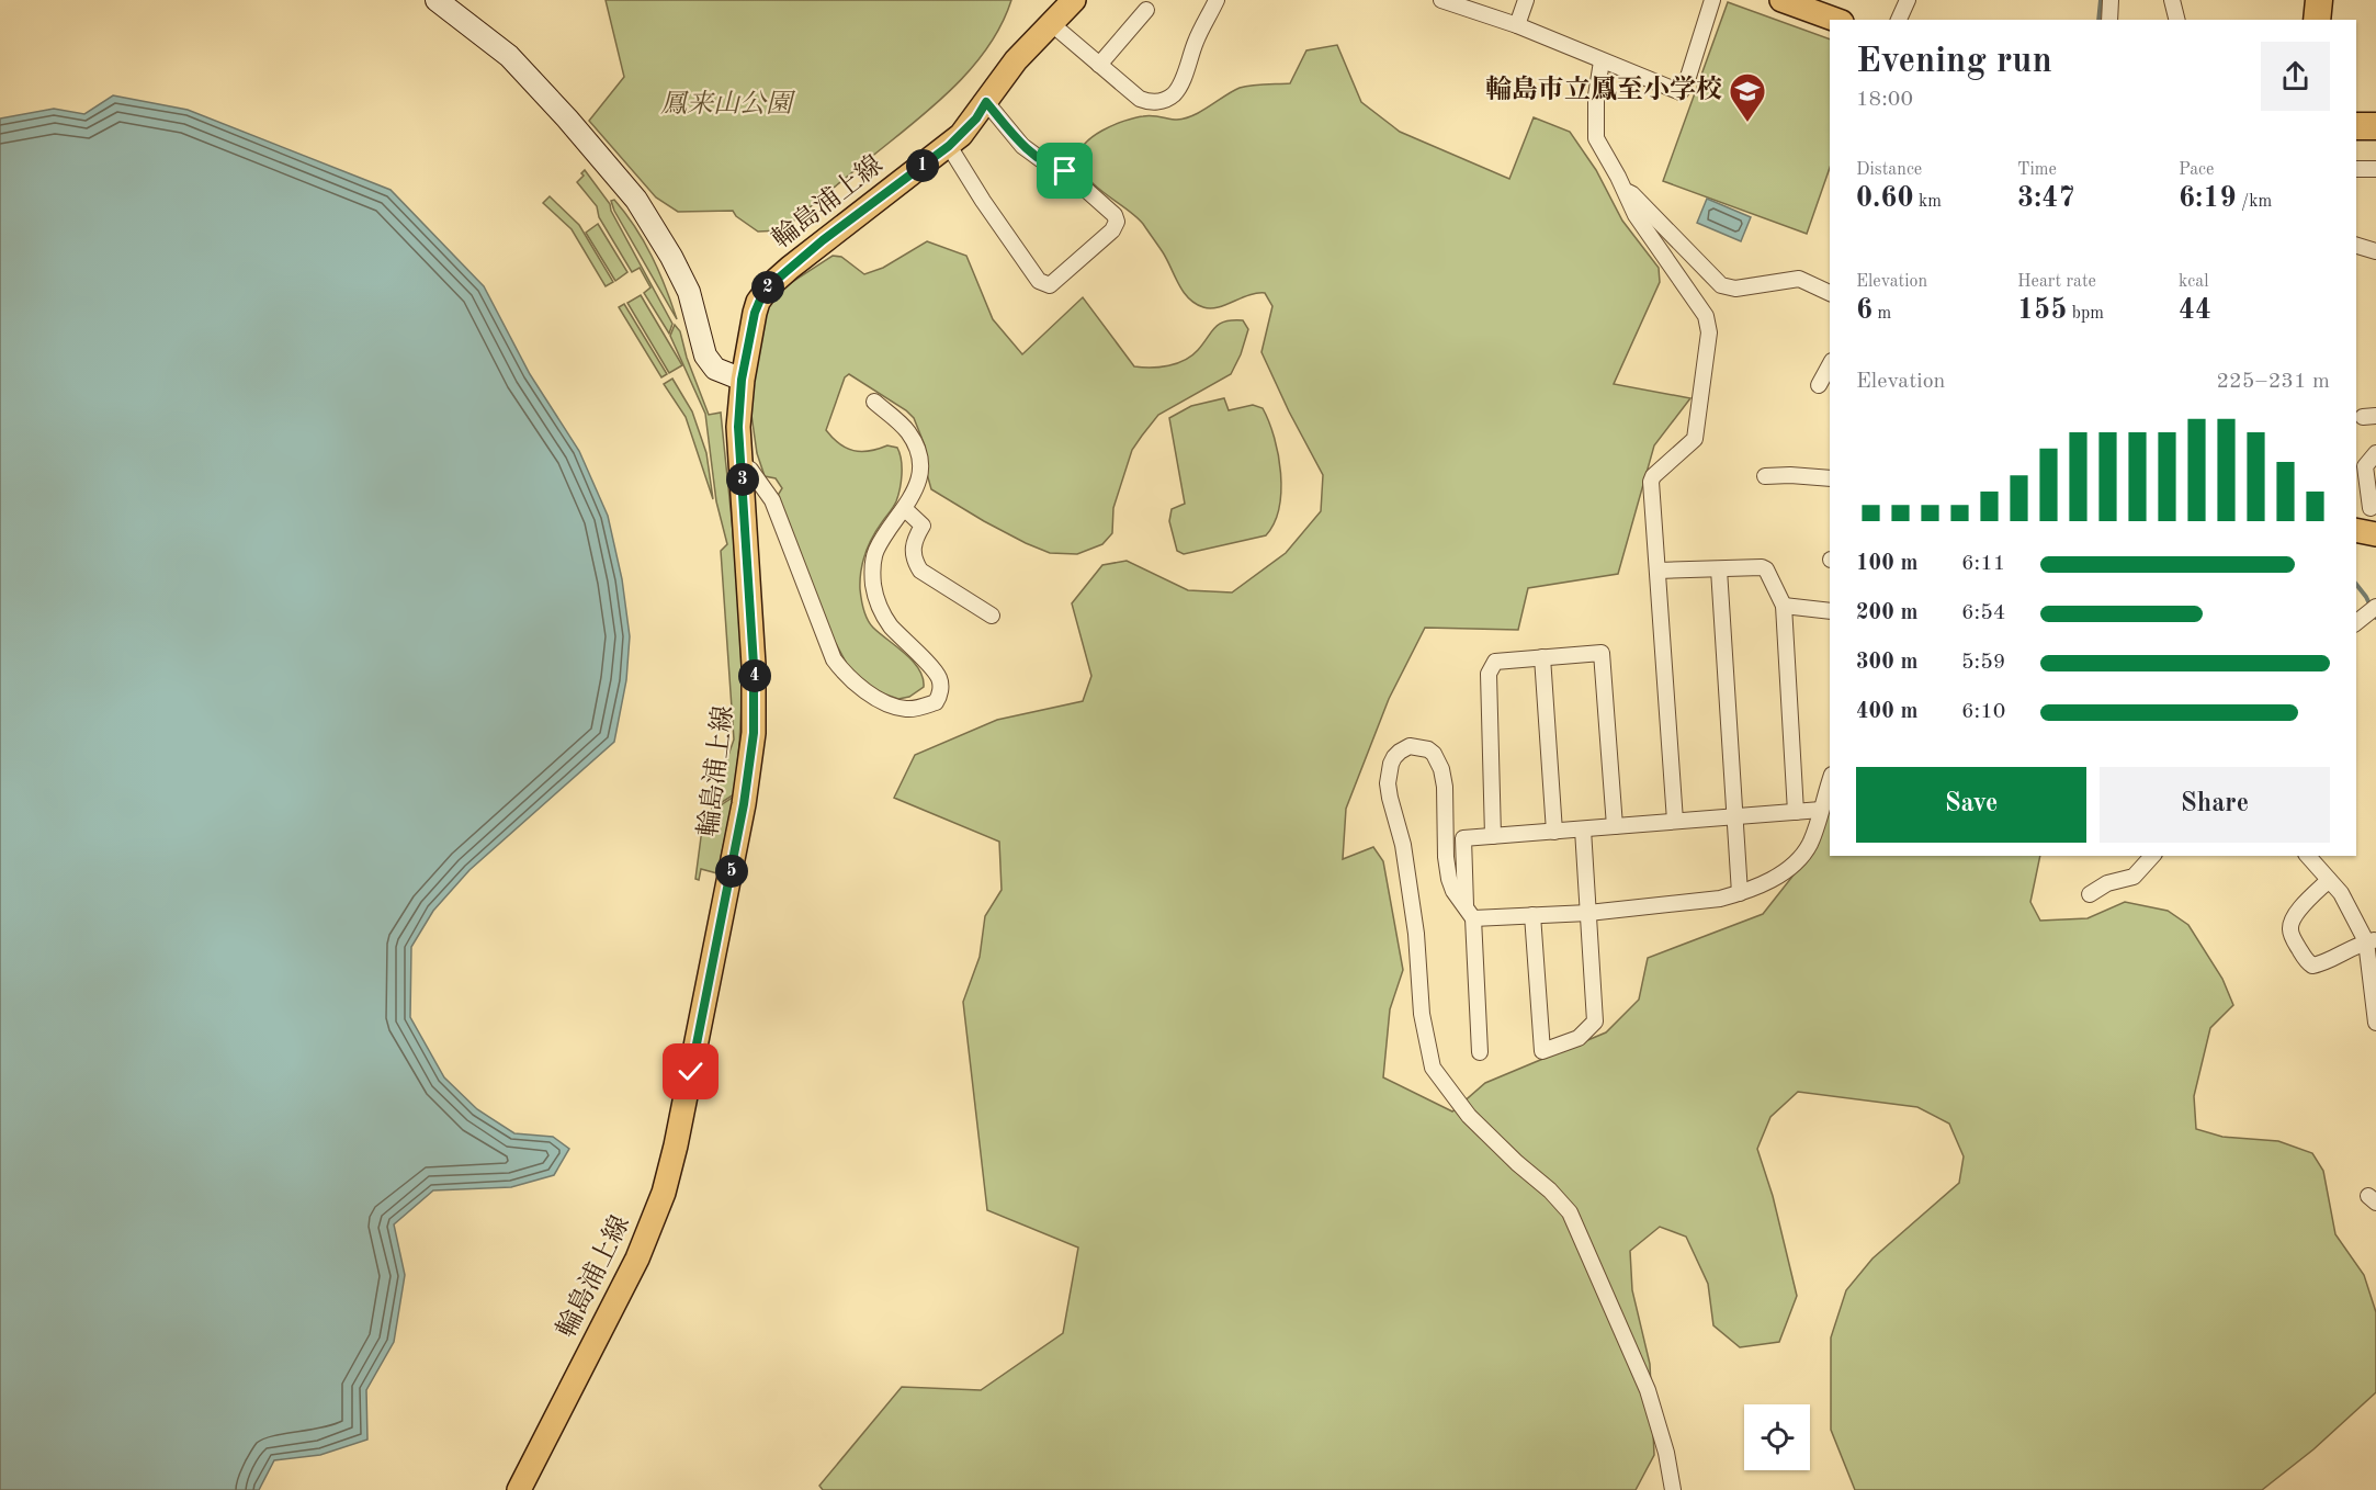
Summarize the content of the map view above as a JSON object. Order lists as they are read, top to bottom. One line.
{"streets":{"main road":["輪島浦上線"]},"parks":["鳳来山公園"],"places":{"school or university":["輪島市立鳳至小学校"]},"page":{"heading":["Evening run","18:00"],"stats":[["Distance","0.60 km"],["Time","3:47"],["Pace","6:19 /km"],["Elevation","6 m"],["Heart rate","155 bpm"],["kcal","44"]],"pins":["1","2","3","4","5"],"chart":["Elevation","225–231 m"],"list":[{"name":"100 m","note":"6:11"},{"name":"200 m","note":"6:54"},{"name":"300 m","note":"5:59"},{"name":"400 m","note":"6:10"}],"buttons":["Save","Share"]}}
